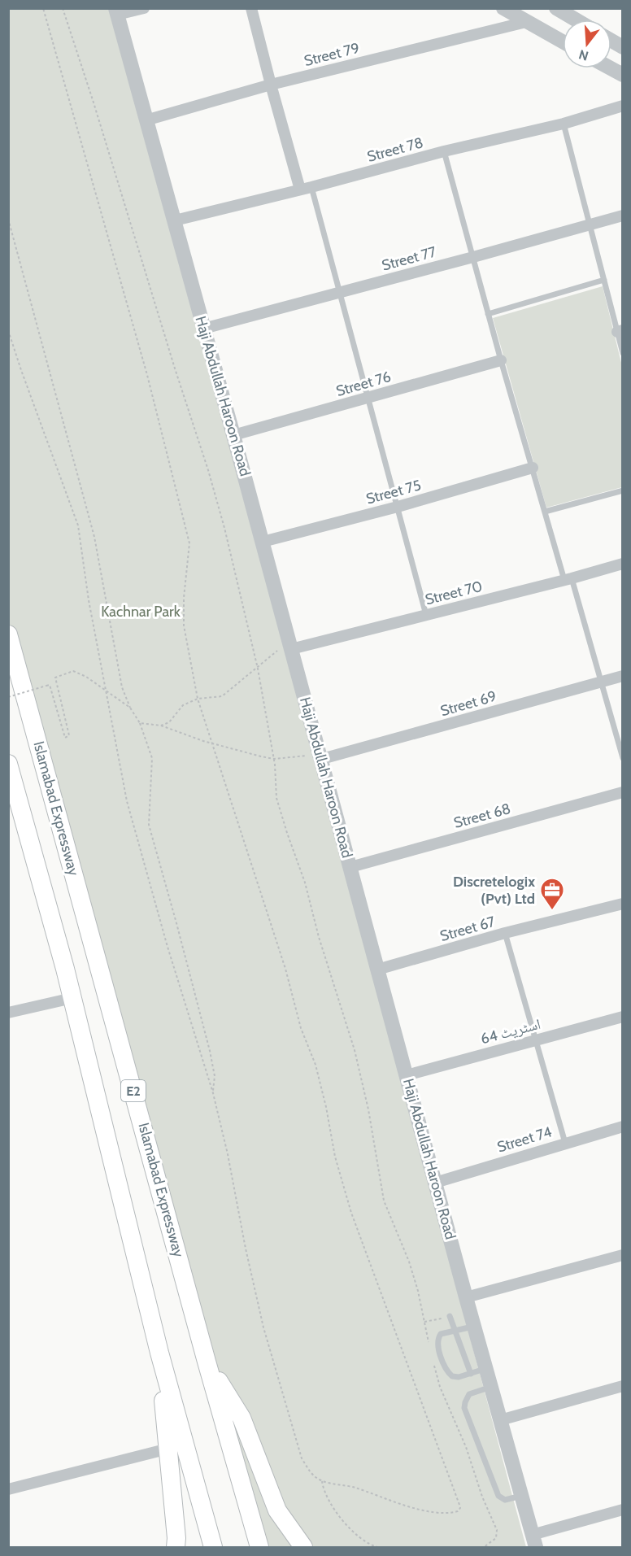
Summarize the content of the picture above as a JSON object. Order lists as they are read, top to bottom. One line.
{"streets":{"highway":["Islamabad Expressway","E2"],"street":["Street 79","Street 78","Street 77","Street 76","Haji Abdullah Haroon Road","Street 75","Street 70","Street 69","Street 68","Street 67","اسٹریٹ 64","Street 74"]},"crossings":[["Street 79","Haji Abdullah Haroon Road"],["Street 78","Haji Abdullah Haroon Road"],["Street 77","Haji Abdullah Haroon Road"],["Street 76","Haji Abdullah Haroon Road"],["Haji Abdullah Haroon Road","Street 75"],["Haji Abdullah Haroon Road","Street 70"],["Haji Abdullah Haroon Road","Street 69"],["Haji Abdullah Haroon Road","Street 68"],["Haji Abdullah Haroon Road","Street 67"],["Haji Abdullah Haroon Road","اسٹریٹ 64"],["Haji Abdullah Haroon Road","Street 74"]],"parks":["Kachnar Park"],"places":{"office":["Discretelogix (Pvt) Ltd"]},"north":"bottom"}
